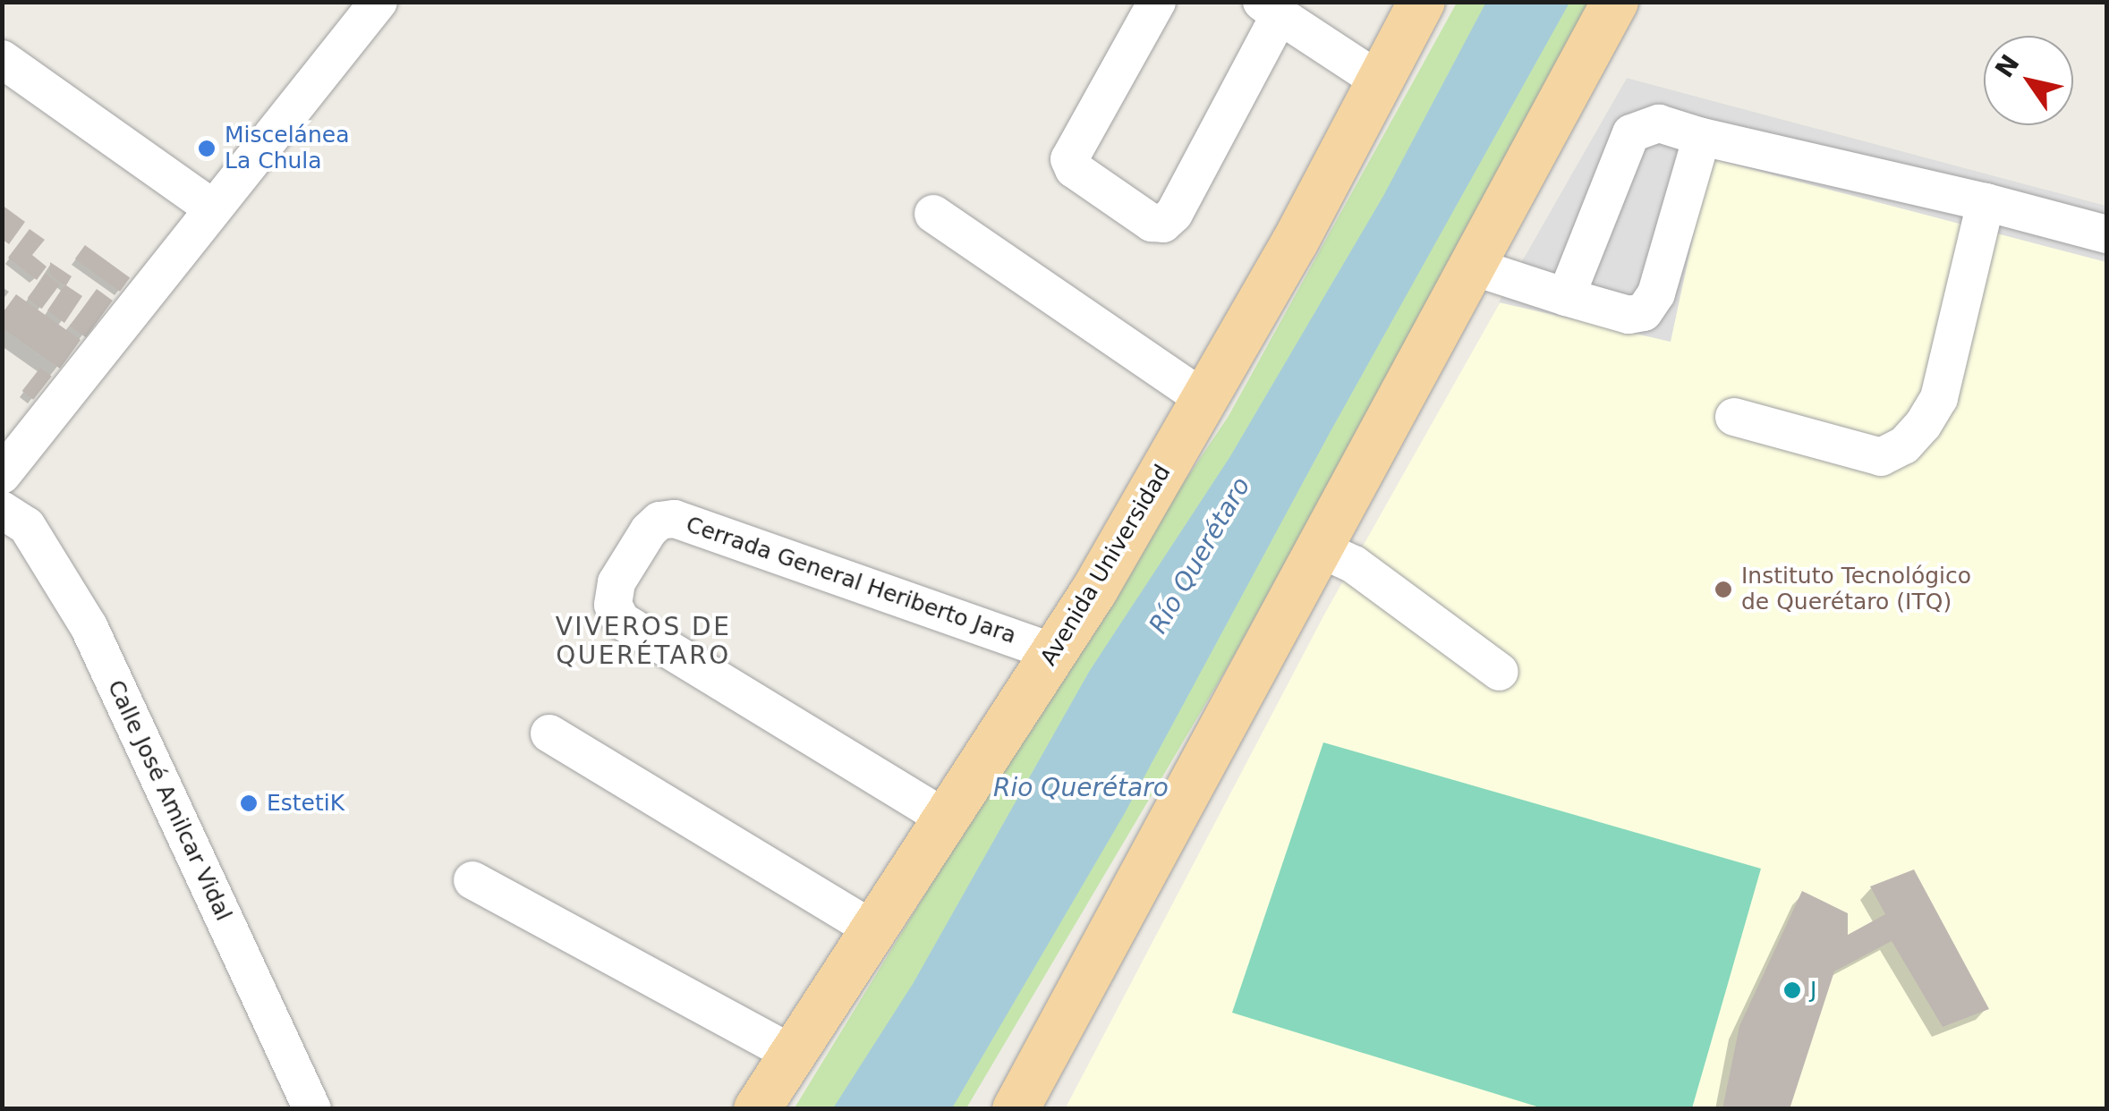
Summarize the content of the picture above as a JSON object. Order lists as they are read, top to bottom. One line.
{"streets":{"main road":["Avenida Universidad"],"street":["Cerrada General Heriberto Jara","Calle José Amilcar Vidal"]},"crossings":[["Avenida Universidad","Cerrada General Heriberto Jara"]],"districts":["VIVEROS DE QUERÉTARO"],"water":["Río Querétaro","Rio Querétaro"],"places":["Miscelánea La Chula","Instituto Tecnológico de Querétaro (ITQ)","EstetiK","J"],"north":"top left"}
